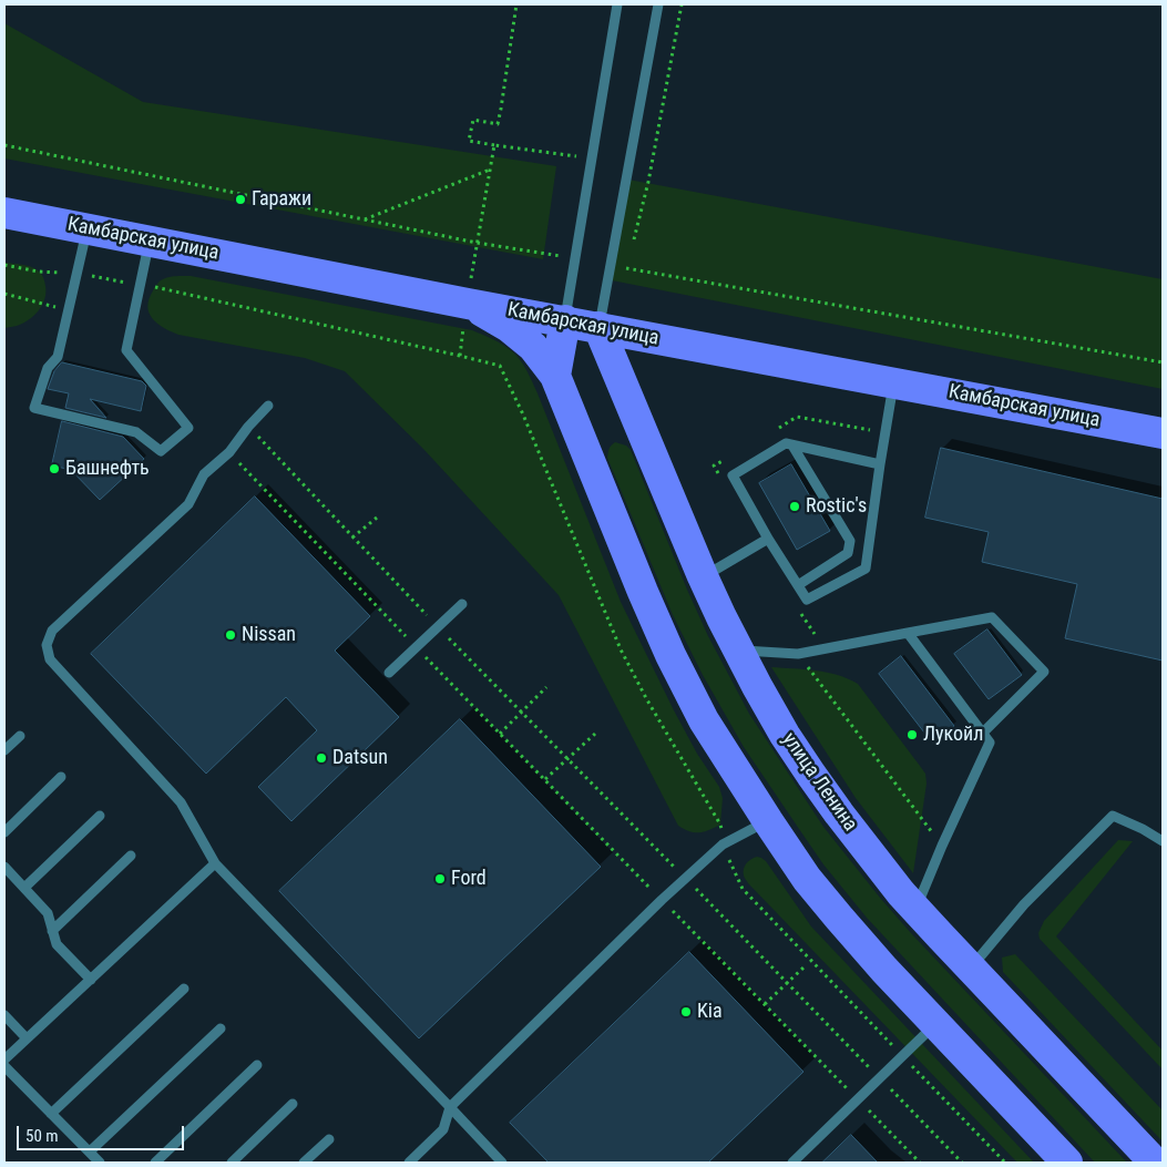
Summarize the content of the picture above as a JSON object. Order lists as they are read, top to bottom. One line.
{"streets":{"main road":["Камбарская улица","улица Ленина"]},"crossings":[["Камбарская улица","улица Ленина"]],"places":["Гаражи","Башнефть","Rostic's","Nissan","Лукойл","Datsun","Ford","Kia"],"scale_bar":"50 m"}
